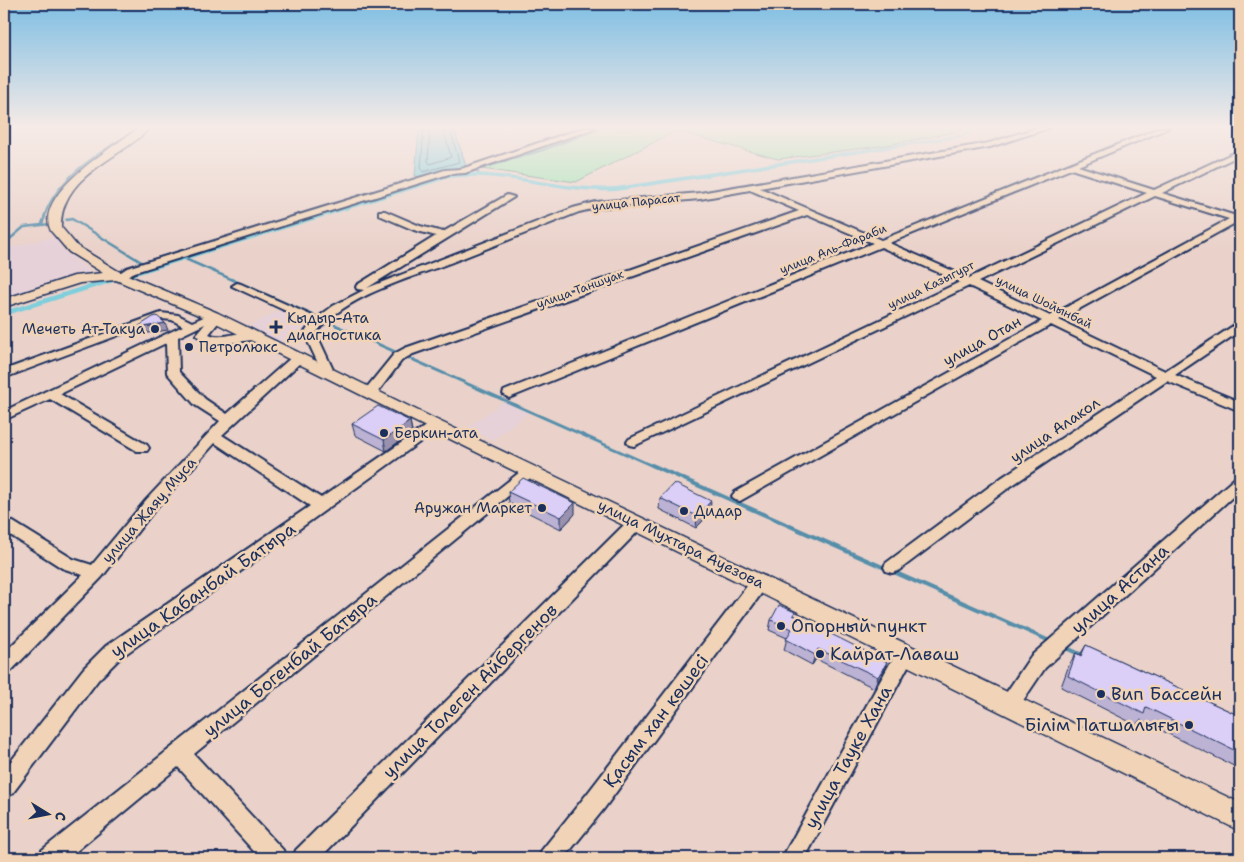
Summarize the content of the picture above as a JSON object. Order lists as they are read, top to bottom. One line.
{"streets":{"main road":["улица Мухтара Ауезова"],"street":["улица Парасат","улица Аль-Фараби","улица Казыгурт","улица Таншуак","улица Шойынбай","улица Отан","улица Алакол","улица Жаяу Муса","улица Астана","улица Кабанбай Батыра","улица Богенбай Батыра","улица Толеген Айбергенов","Қасым хан көшесі","улица Тауке Хана"]},"crossings":[["улица Парасат","улица Шойынбай"],["улица Аль-Фараби","улица Шойынбай"],["улица Казыгурт","улица Шойынбай"],["улица Таншуак","улица Шойынбай"],["улица Таншуак","улица Мухтара Ауезова"],["улица Шойынбай","улица Отан"],["улица Шойынбай","улица Алакол"],["улица Жаяу Муса","улица Мухтара Ауезова"],["улица Мухтара Ауезова","улица Астана"],["улица Мухтара Ауезова","улица Кабанбай Батыра"],["улица Мухтара Ауезова","улица Богенбай Батыра"],["улица Мухтара Ауезова","улица Толеген Айбергенов"],["улица Мухтара Ауезова","Қасым хан көшесі"],["улица Мухтара Ауезова","улица Тауке Хана"]],"places":{"health":["Кыдыр-Ата диагностика"],"other":["Мечеть Ат-Такуа","Петролюкс","Беркин-ата","Аружан Маркет","Дидар","Опорный пункт","Кайрат-Лаваш","Вип Бассейн","Білім Патшалығы"]},"north":"right"}
